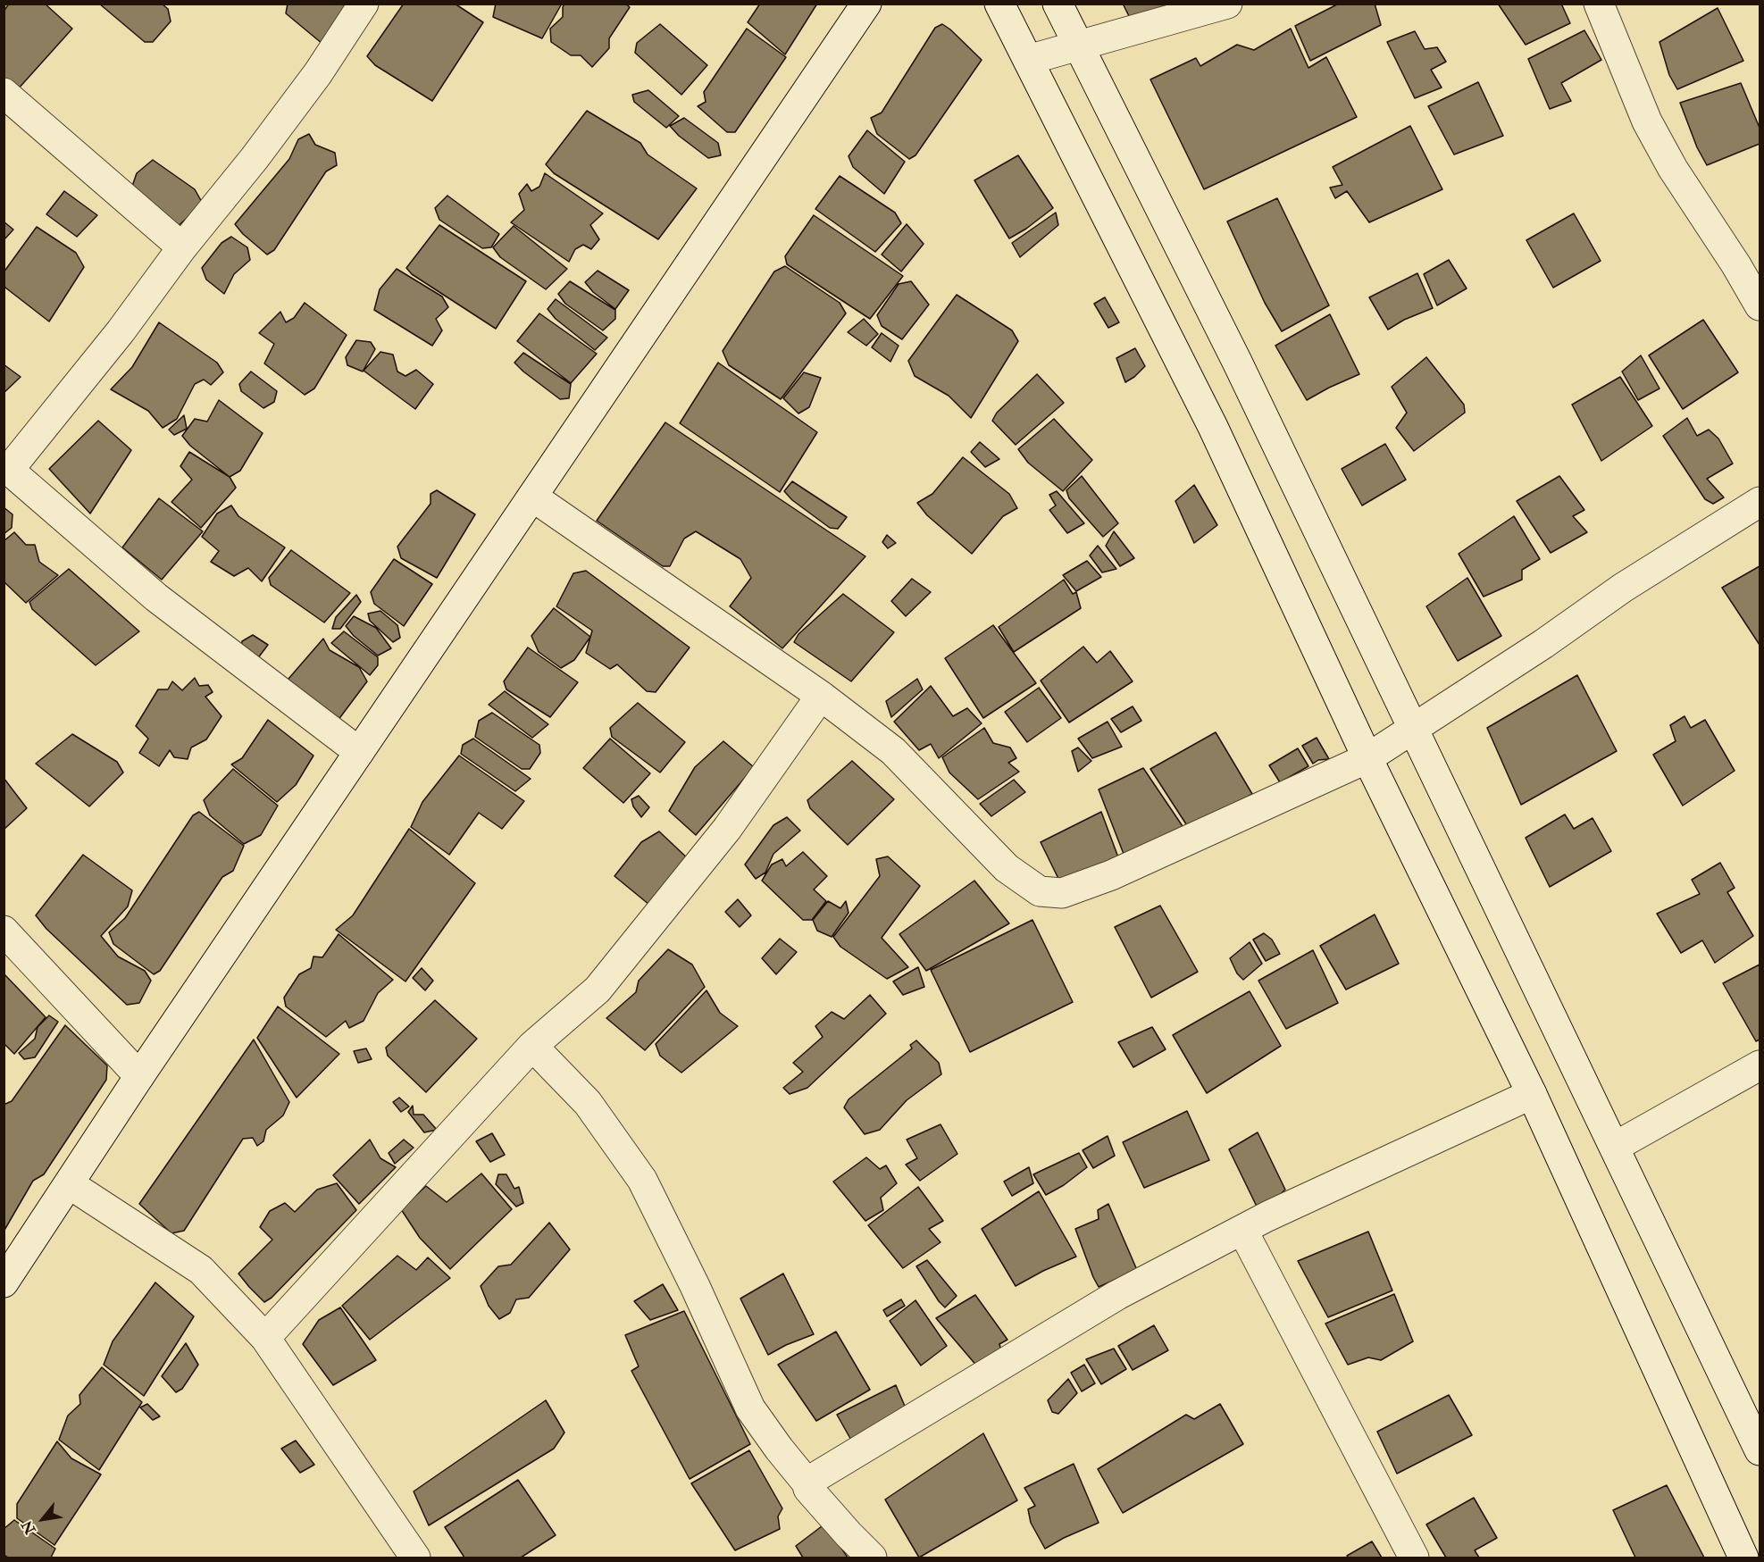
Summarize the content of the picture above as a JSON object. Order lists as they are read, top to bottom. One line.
{"north":"bottom left"}
